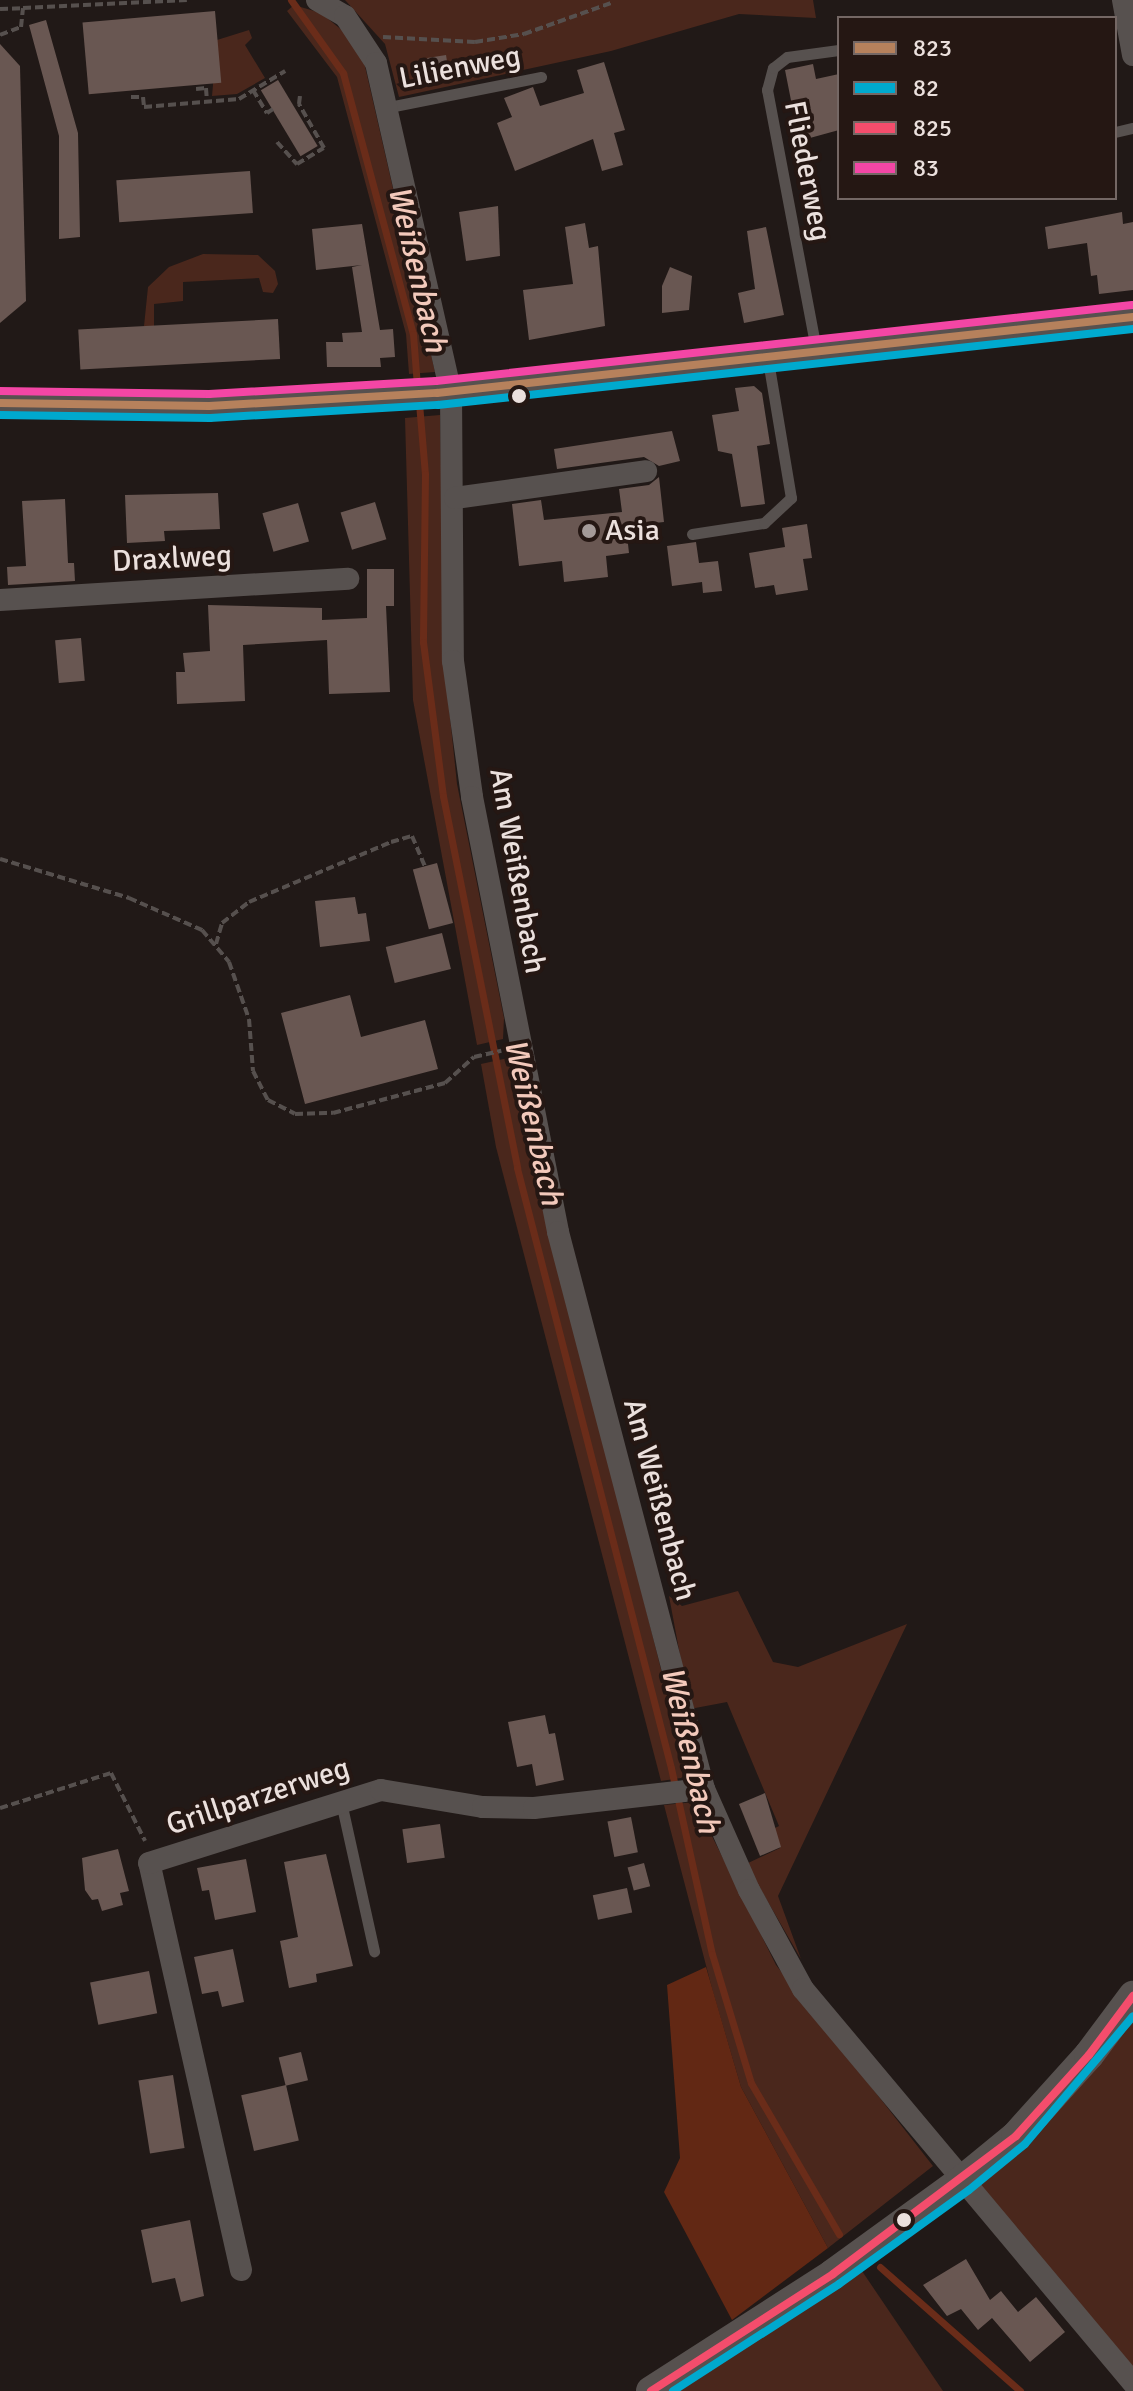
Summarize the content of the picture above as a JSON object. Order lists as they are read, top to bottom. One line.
{"streets":{"street":["Draxlweg","Am Weißenbach","Grillparzerweg"],"lane":["Lilienweg","Fliederweg"]},"crossings":[["Lilienweg","Am Weißenbach"],["Am Weißenbach","Grillparzerweg"]],"water":["Weißenbach"],"places":["Asia"],"lines":["transit line 83","transit line 823","transit line 82","transit line 825"],"legend":["823","82","825","83"]}
